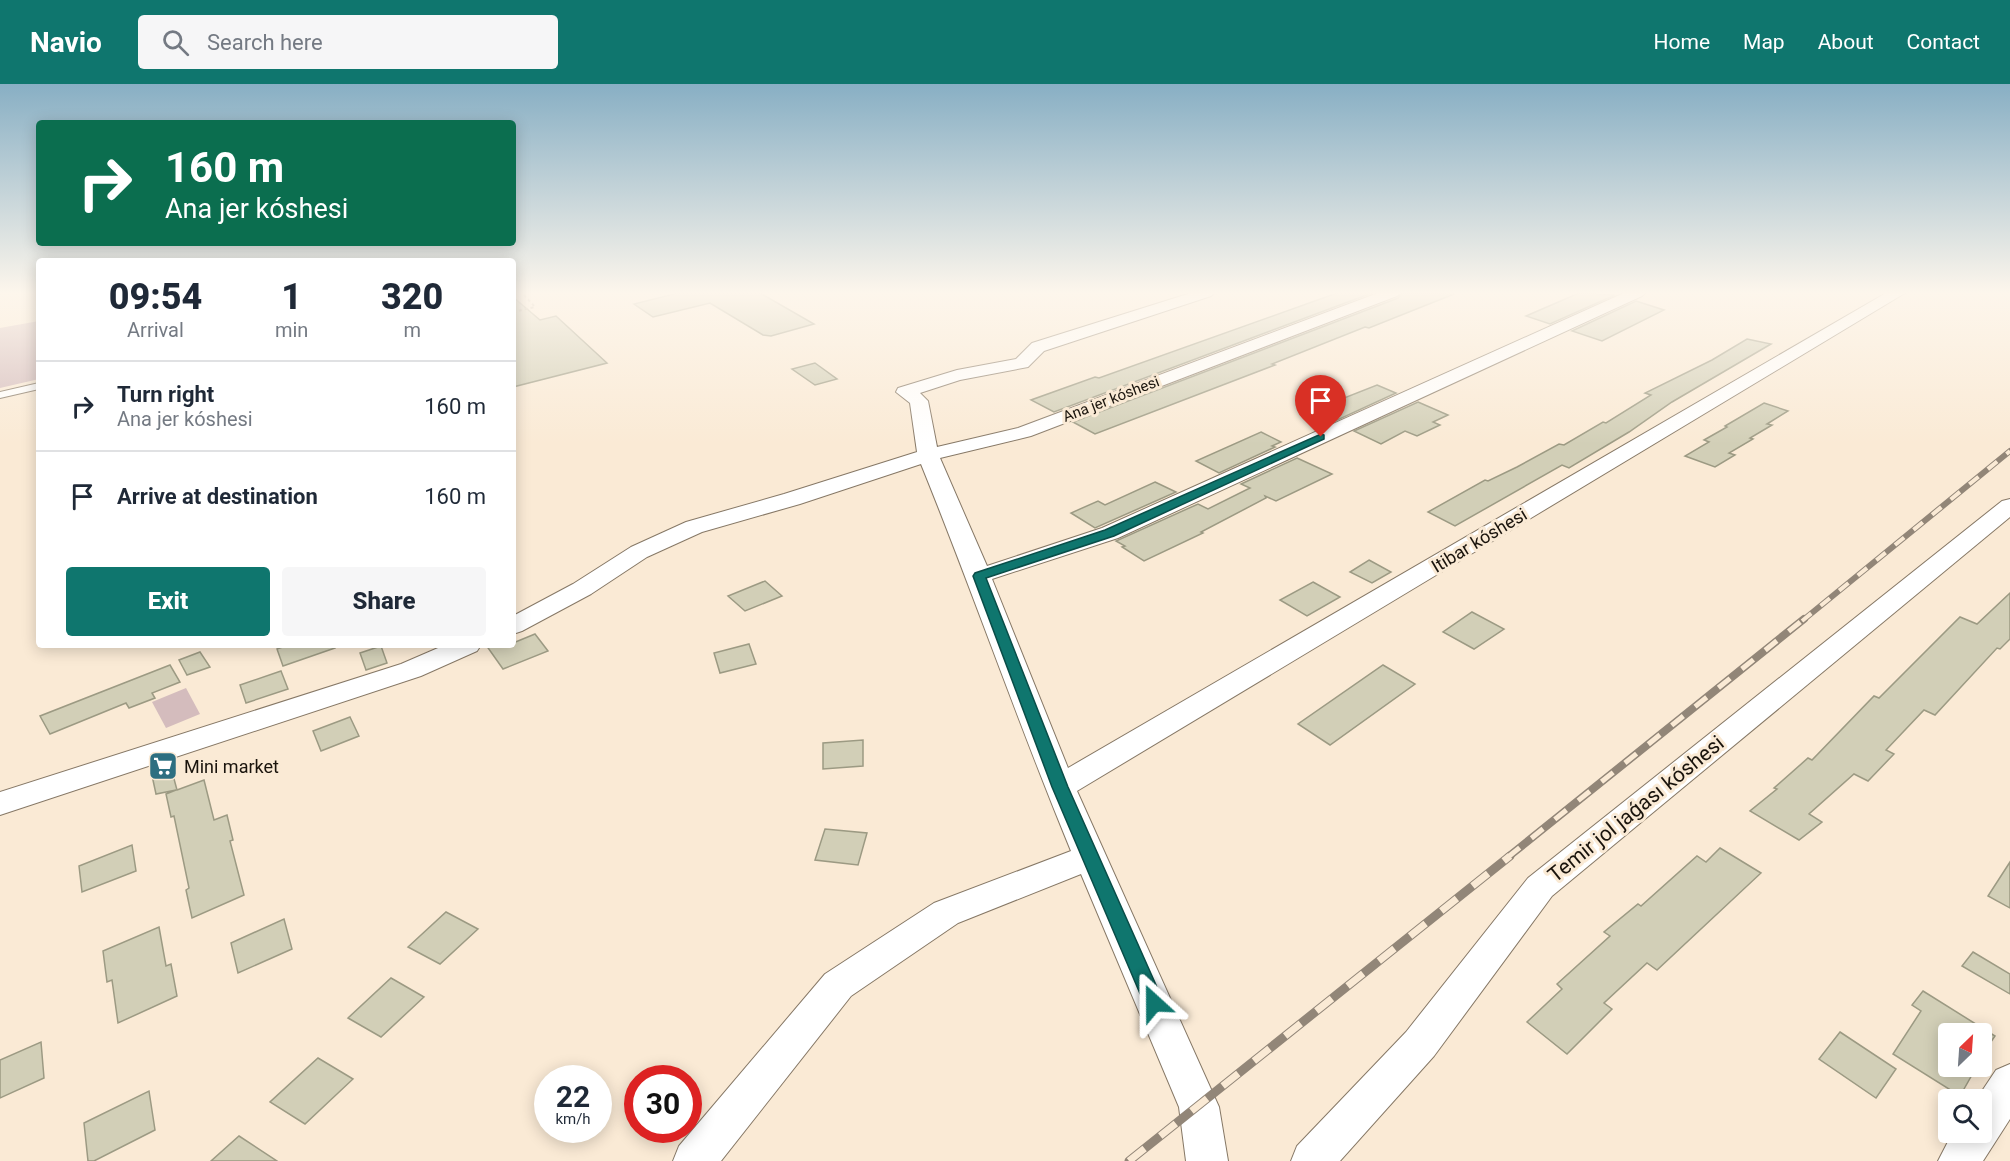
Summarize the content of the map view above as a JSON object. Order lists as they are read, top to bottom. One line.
{"streets":{"street":["Ana jer kóshesi","Itibar kóshesi","Temir jol jaǵası kóshesi"]},"places":{"supermarket":["Mini market"]},"north":"top right","page":{"header":"Navio","search":"Search here","nav":["Home","Map","About","Contact"],"turn":["160 m","Ana jer kóshesi"],"eta":["09:54","Arrival","1","min","320","m"],"list":[{"name":"Turn right","note":"Ana jer kóshesi","value":"160 m"},{"name":"Arrive at destination","value":"160 m"}],"buttons":["Exit","Share"],"speed":"22 km/h","limit":"30"}}
